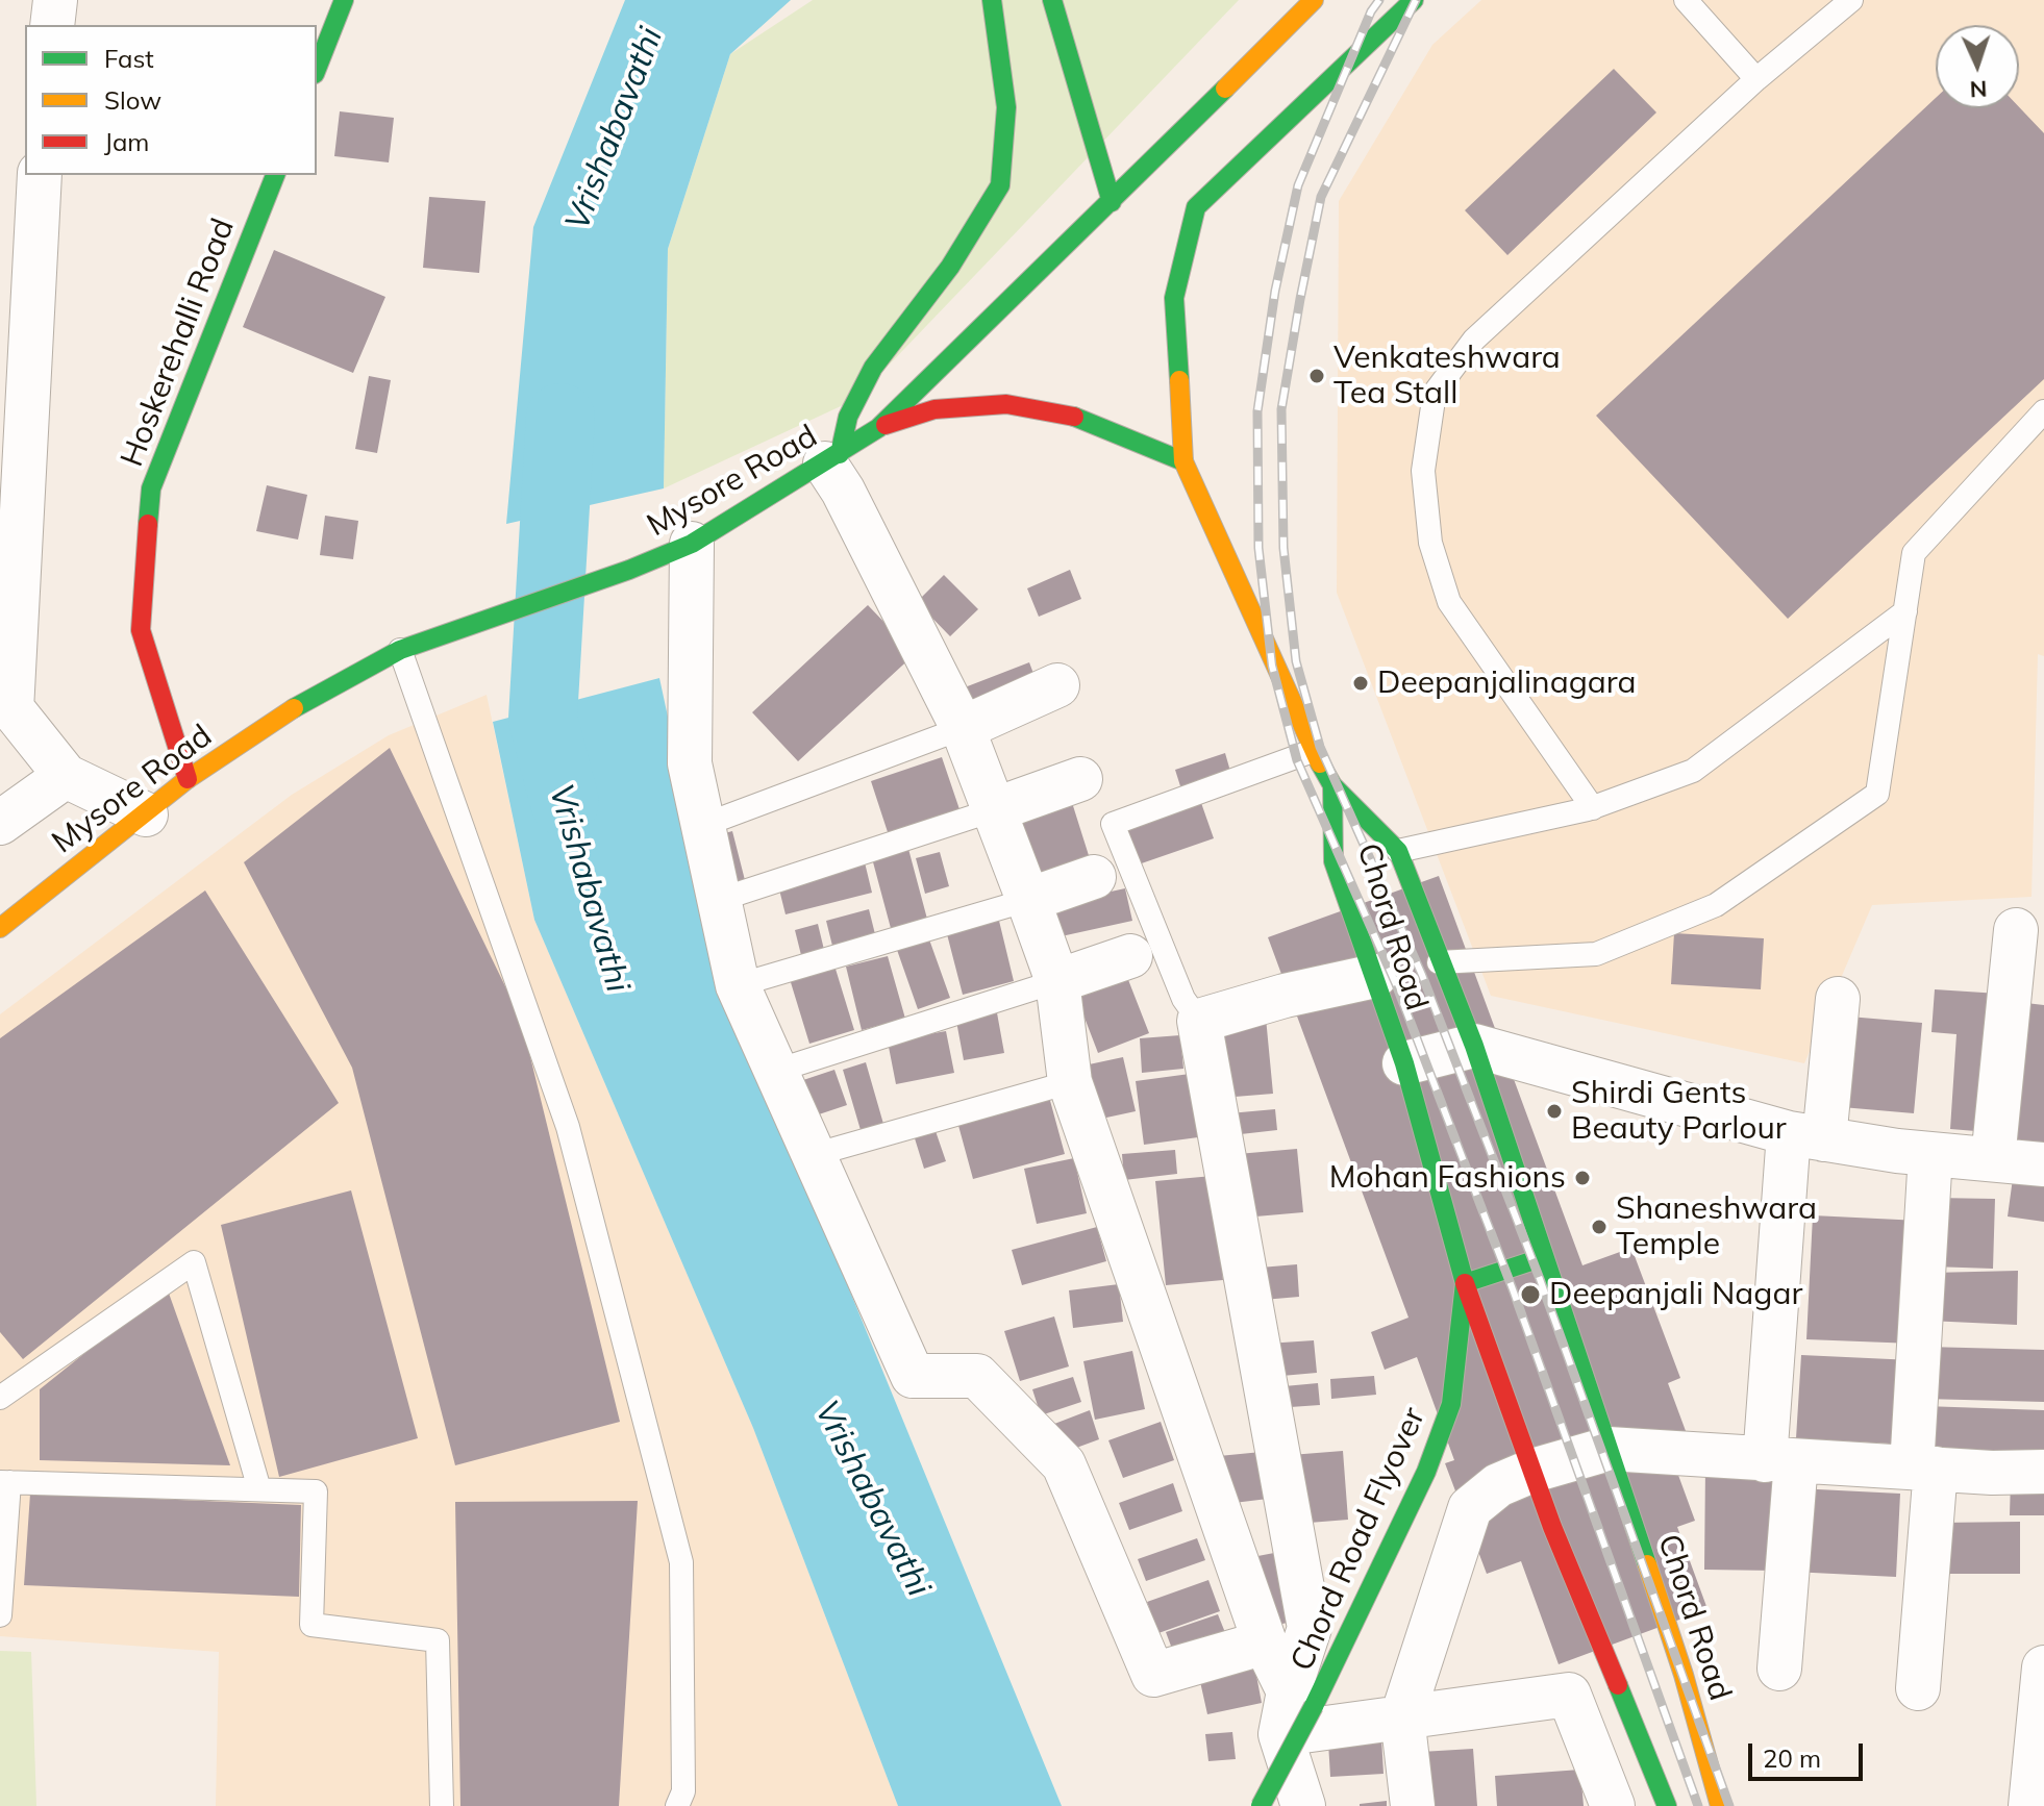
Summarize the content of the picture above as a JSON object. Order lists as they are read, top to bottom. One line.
{"streets":{"main road":["Hoskerehalli Road","Mysore Road","Chord Road","Chord Road Flyover"]},"crossings":[["Hoskerehalli Road","Mysore Road"],["Chord Road","Chord Road Flyover"]],"water":["Vrishabavathi"],"places":["Venkateshwara Tea Stall","Deepanjalinagara","Shirdi Gents Beauty Parlour","Mohan Fashions","Shaneshwara Temple","Deepanjali Nagar"],"legend":["Fast","Slow","Jam"],"scale_bar":"20 m","north":"bottom"}
